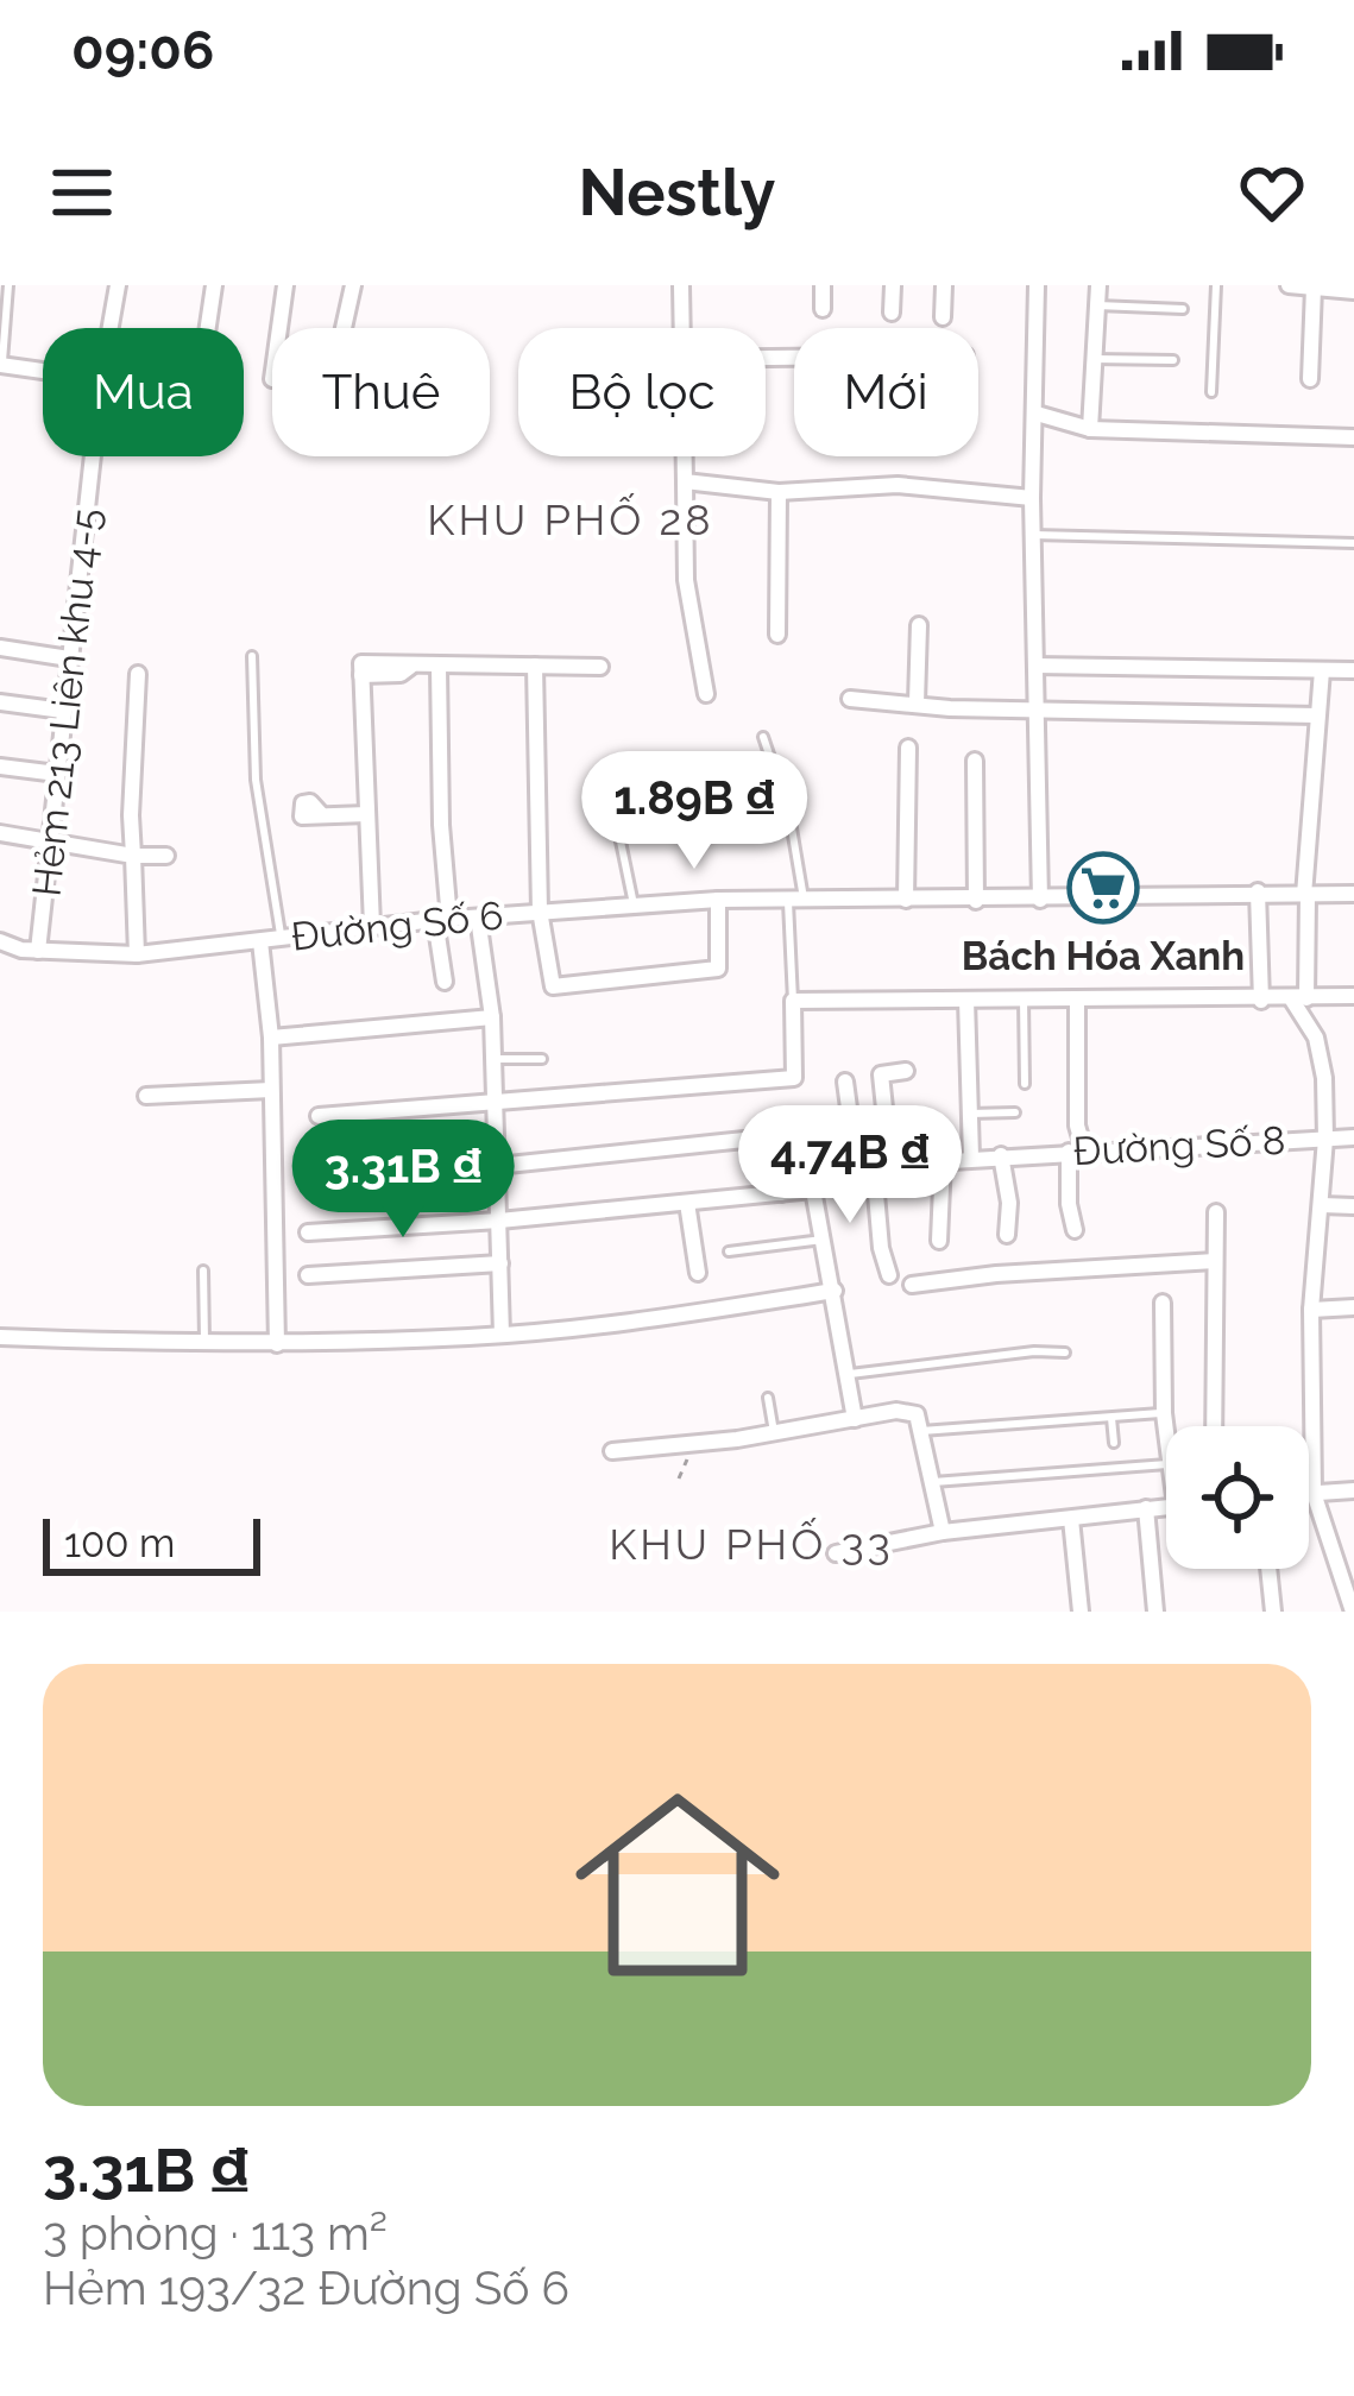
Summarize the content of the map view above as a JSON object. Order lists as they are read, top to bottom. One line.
{"streets":{"street":["Hẻm 213 Liên khu 4-5","Đường Số 6","Đường Số 8"]},"crossings":[["Hẻm 213 Liên khu 4-5","Đường Số 6"]],"districts":["KHU PHỐ 28","KHU PHỐ 33"],"places":{"supermarket":["Bách Hóa Xanh"]},"scale_bar":"100 m","page":{"status":"09:06","header":"Nestly","chip":["Mua","Thuê","Bộ lọc","Mới"],"price":["1.89B ₫","4.74B ₫","3.31B ₫"],"scale":"100 m","list":[{"name":"3.31B ₫","note":"3 phòng · 113 m² · Hẻm 193/32 Đường Số 6"}]}}
